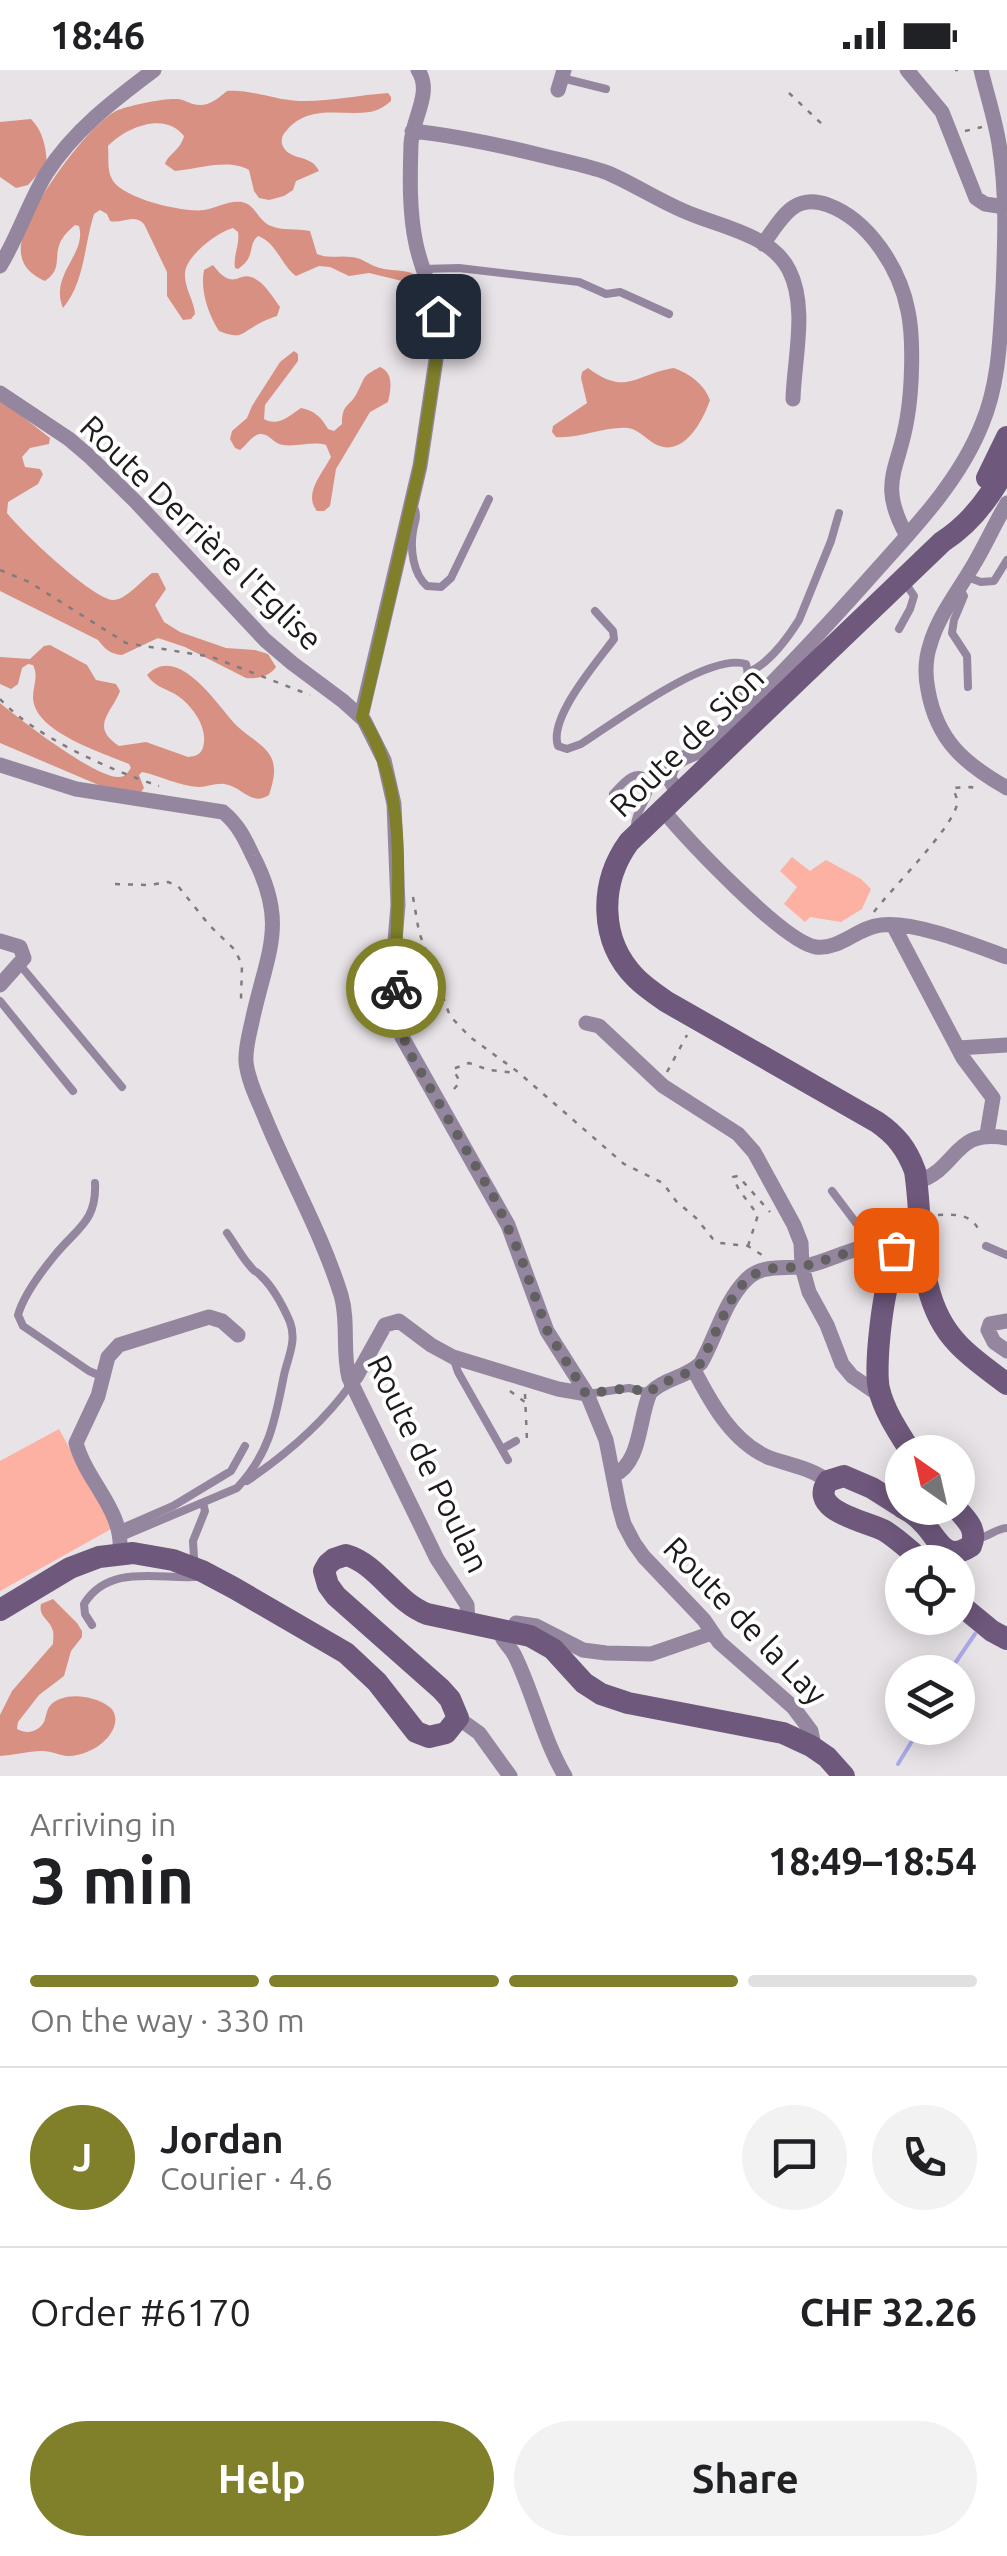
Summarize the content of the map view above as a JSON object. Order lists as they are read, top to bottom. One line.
{"streets":{"street":["Route Derrière l'Eglise","Route de Sion","Route de Poulan","Route de la Lay"]},"crossings":[["Route Derrière l'Eglise","Route de la Lay"]],"north":"top left","page":{"status":"18:46","heading":["3 min","Arriving in","18:49–18:54"],"panel":["Jordan","Courier · 4.6","Order #6170","CHF 32.26"],"bar":"On the way · 330 m","round":"J","buttons":["Help","Share"]}}
